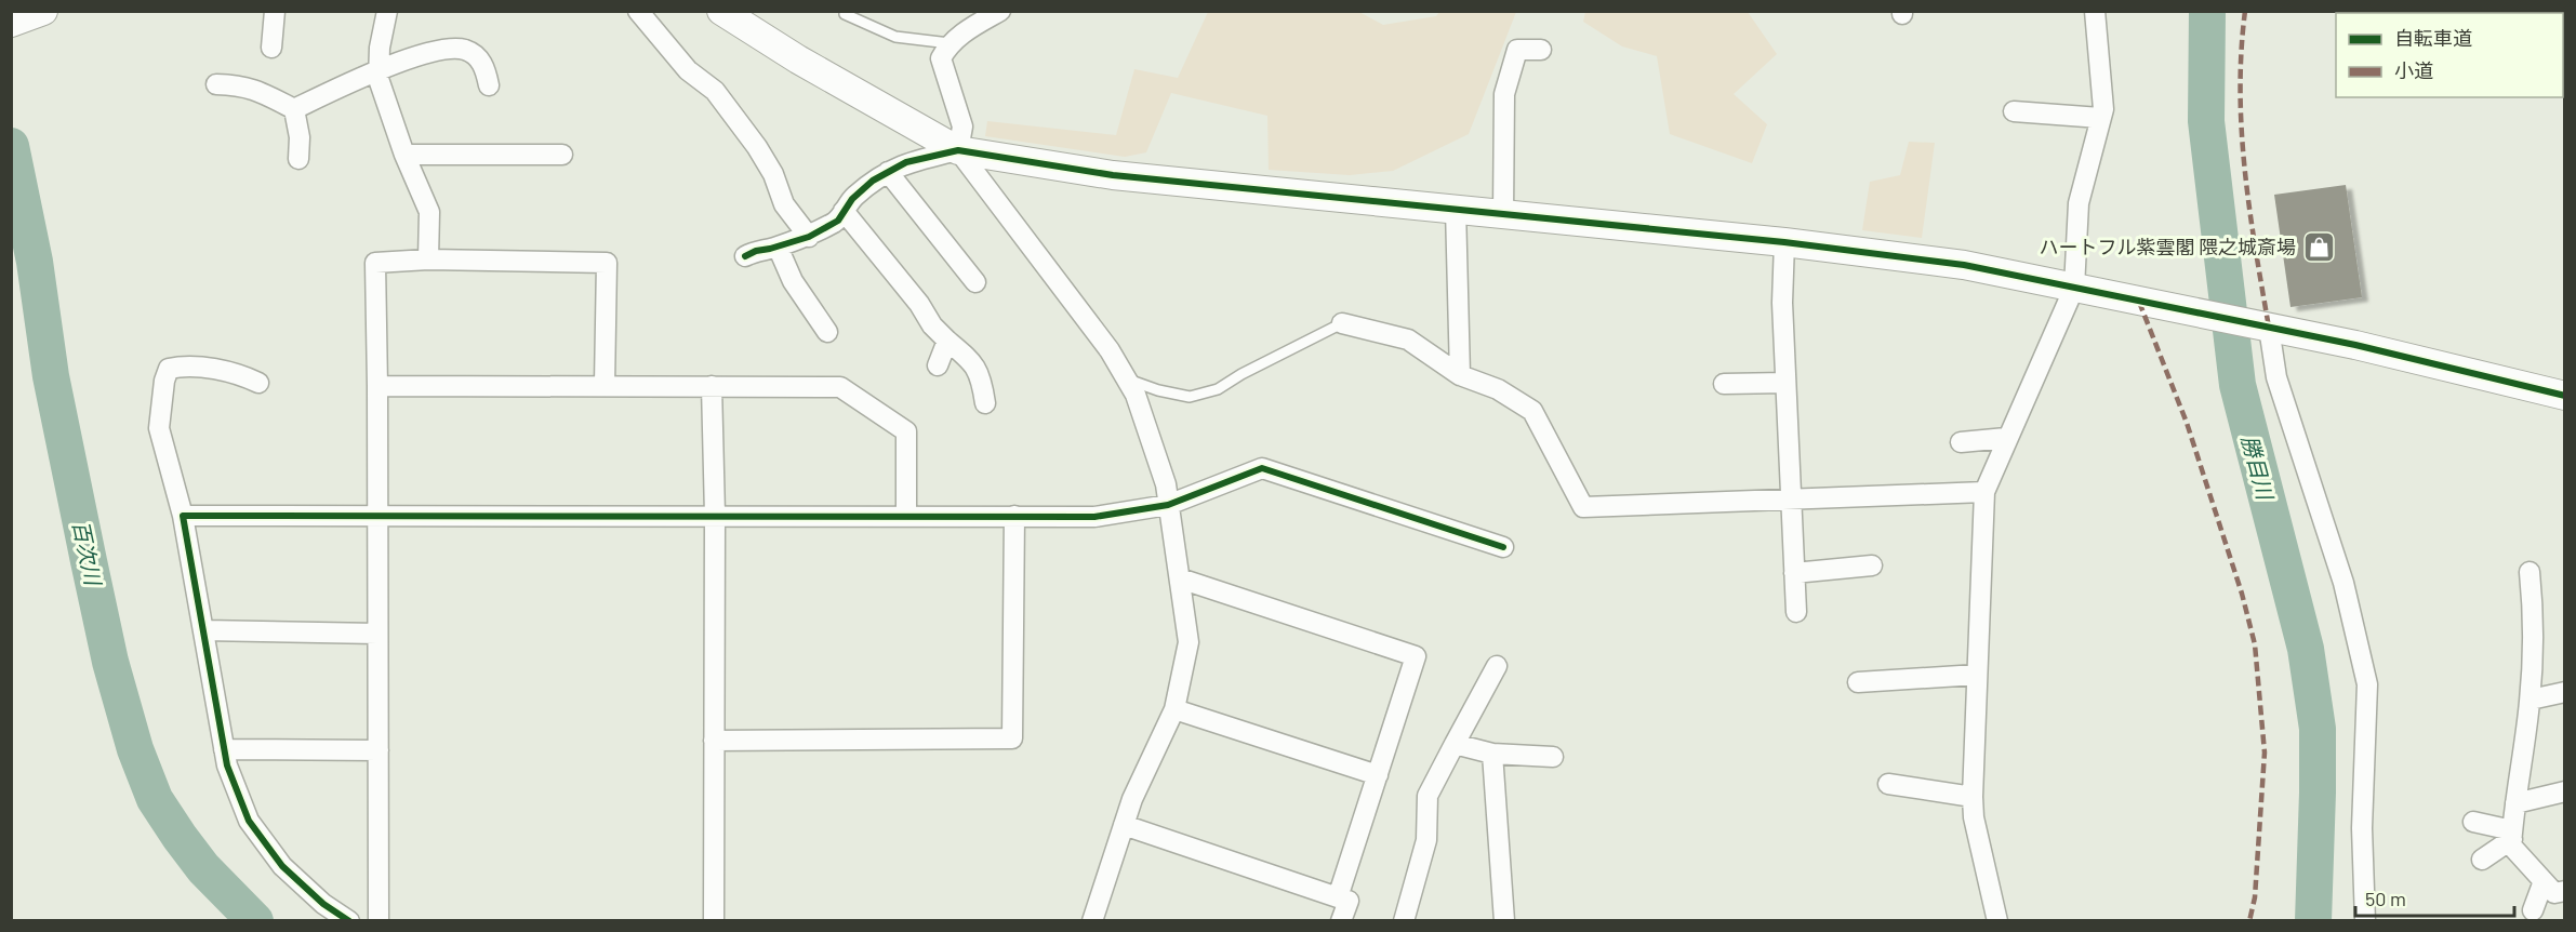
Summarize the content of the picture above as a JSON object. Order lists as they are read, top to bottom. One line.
{"water":["勝目川","百次川"],"places":{"shop":["ハートフル紫雲閣 隈之城斎場"]},"legend":["自転車道","小道"],"scale_bar":"50 m"}
